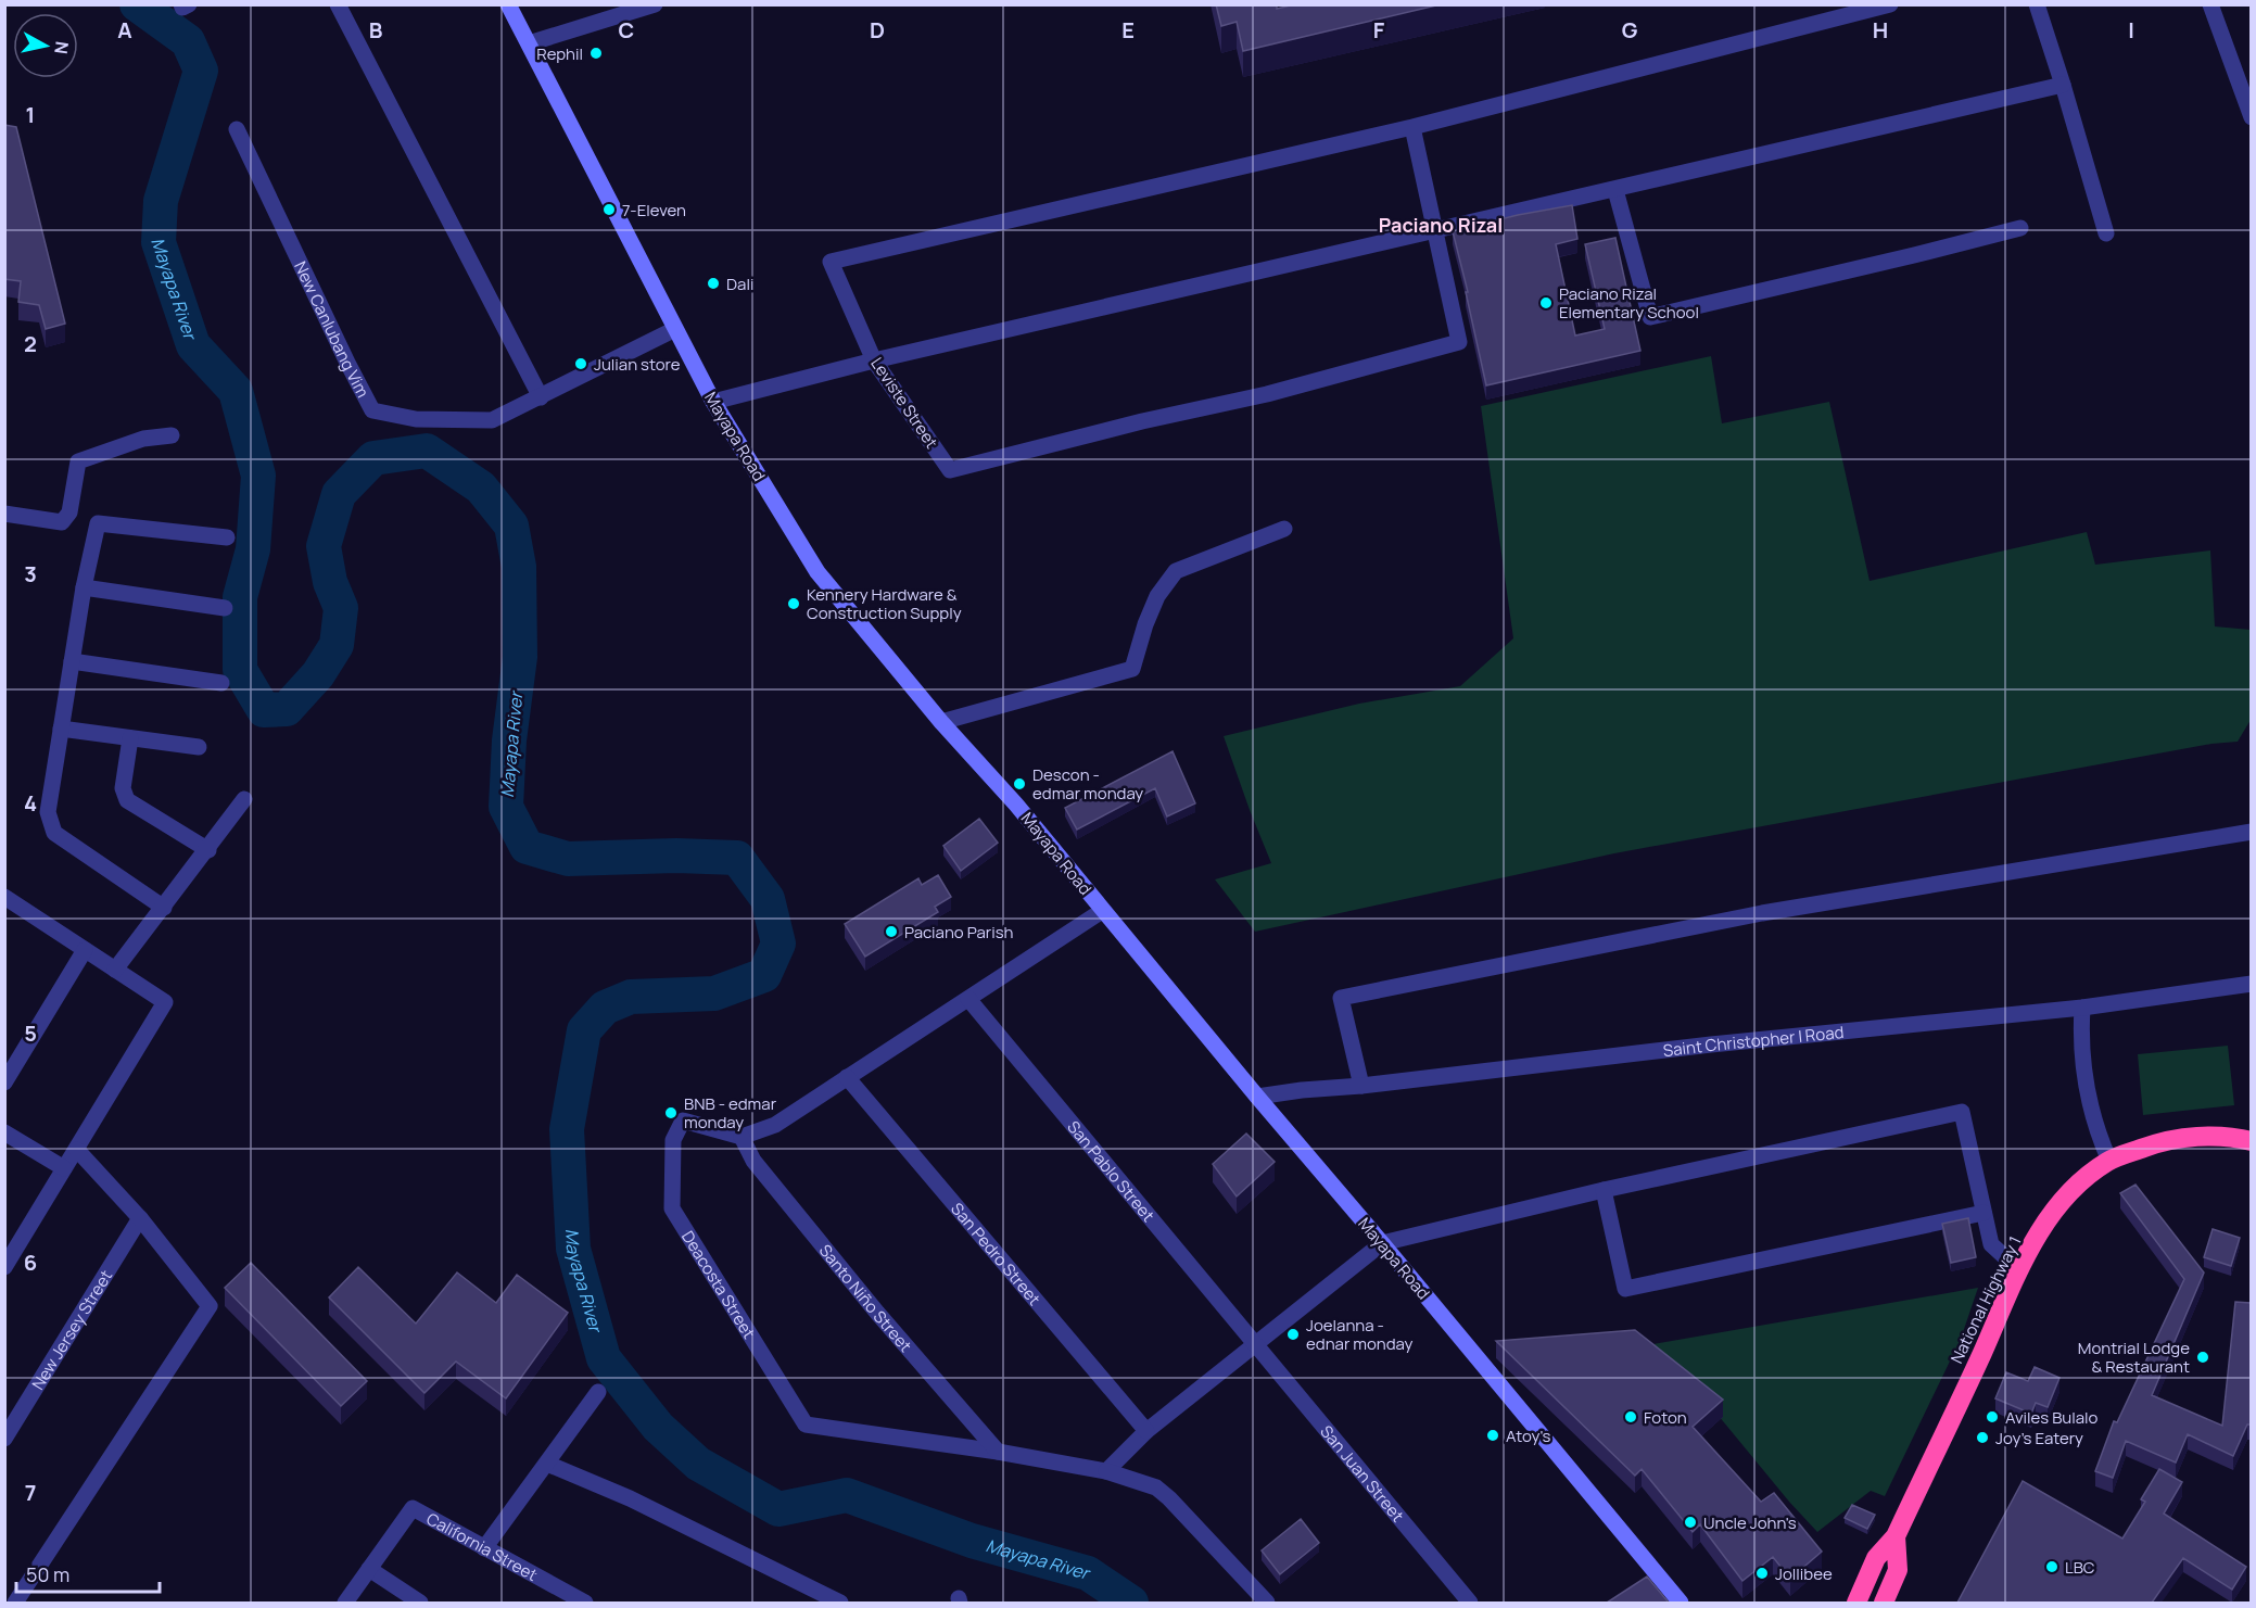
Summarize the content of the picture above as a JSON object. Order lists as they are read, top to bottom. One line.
{"streets":{"highway":["National Highway 1"],"main road":["Mayapa Road"],"street":["New Canlubang Vim","Leviste Street","Saint Christopher I Road","San Pablo Street","San Pedro Street","Deacosta Street","Santo Niño Street","New Jersey Street","San Juan Street","California Street"]},"crossings":[["New Canlubang Vim","Mayapa Road"],["Mayapa Road","Saint Christopher I Road"],["San Pablo Street","San Juan Street"],["Deacosta Street","Santo Niño Street"]],"districts":["Paciano Rizal"],"water":["Mayapa River"],"places":["Rephil","7-Eleven","Dali","Paciano Rizal Elementary School","Julian store","Kennery Hardware & Construction Supply","Descon - edmar monday","Paciano Parish","BNB - edmar monday","Joelanna - ednar monday","Montrial Lodge & Restaurant","Foton","Aviles Bulalo","Atoy's","Joy's Eatery","Uncle John's","LBC","Jollibee"],"scale_bar":"50 m","north":"right","grid":{"columns":["A","B","C","D","E","F","G","H","I"],"rows":["1","2","3","4","5","6","7"]}}
